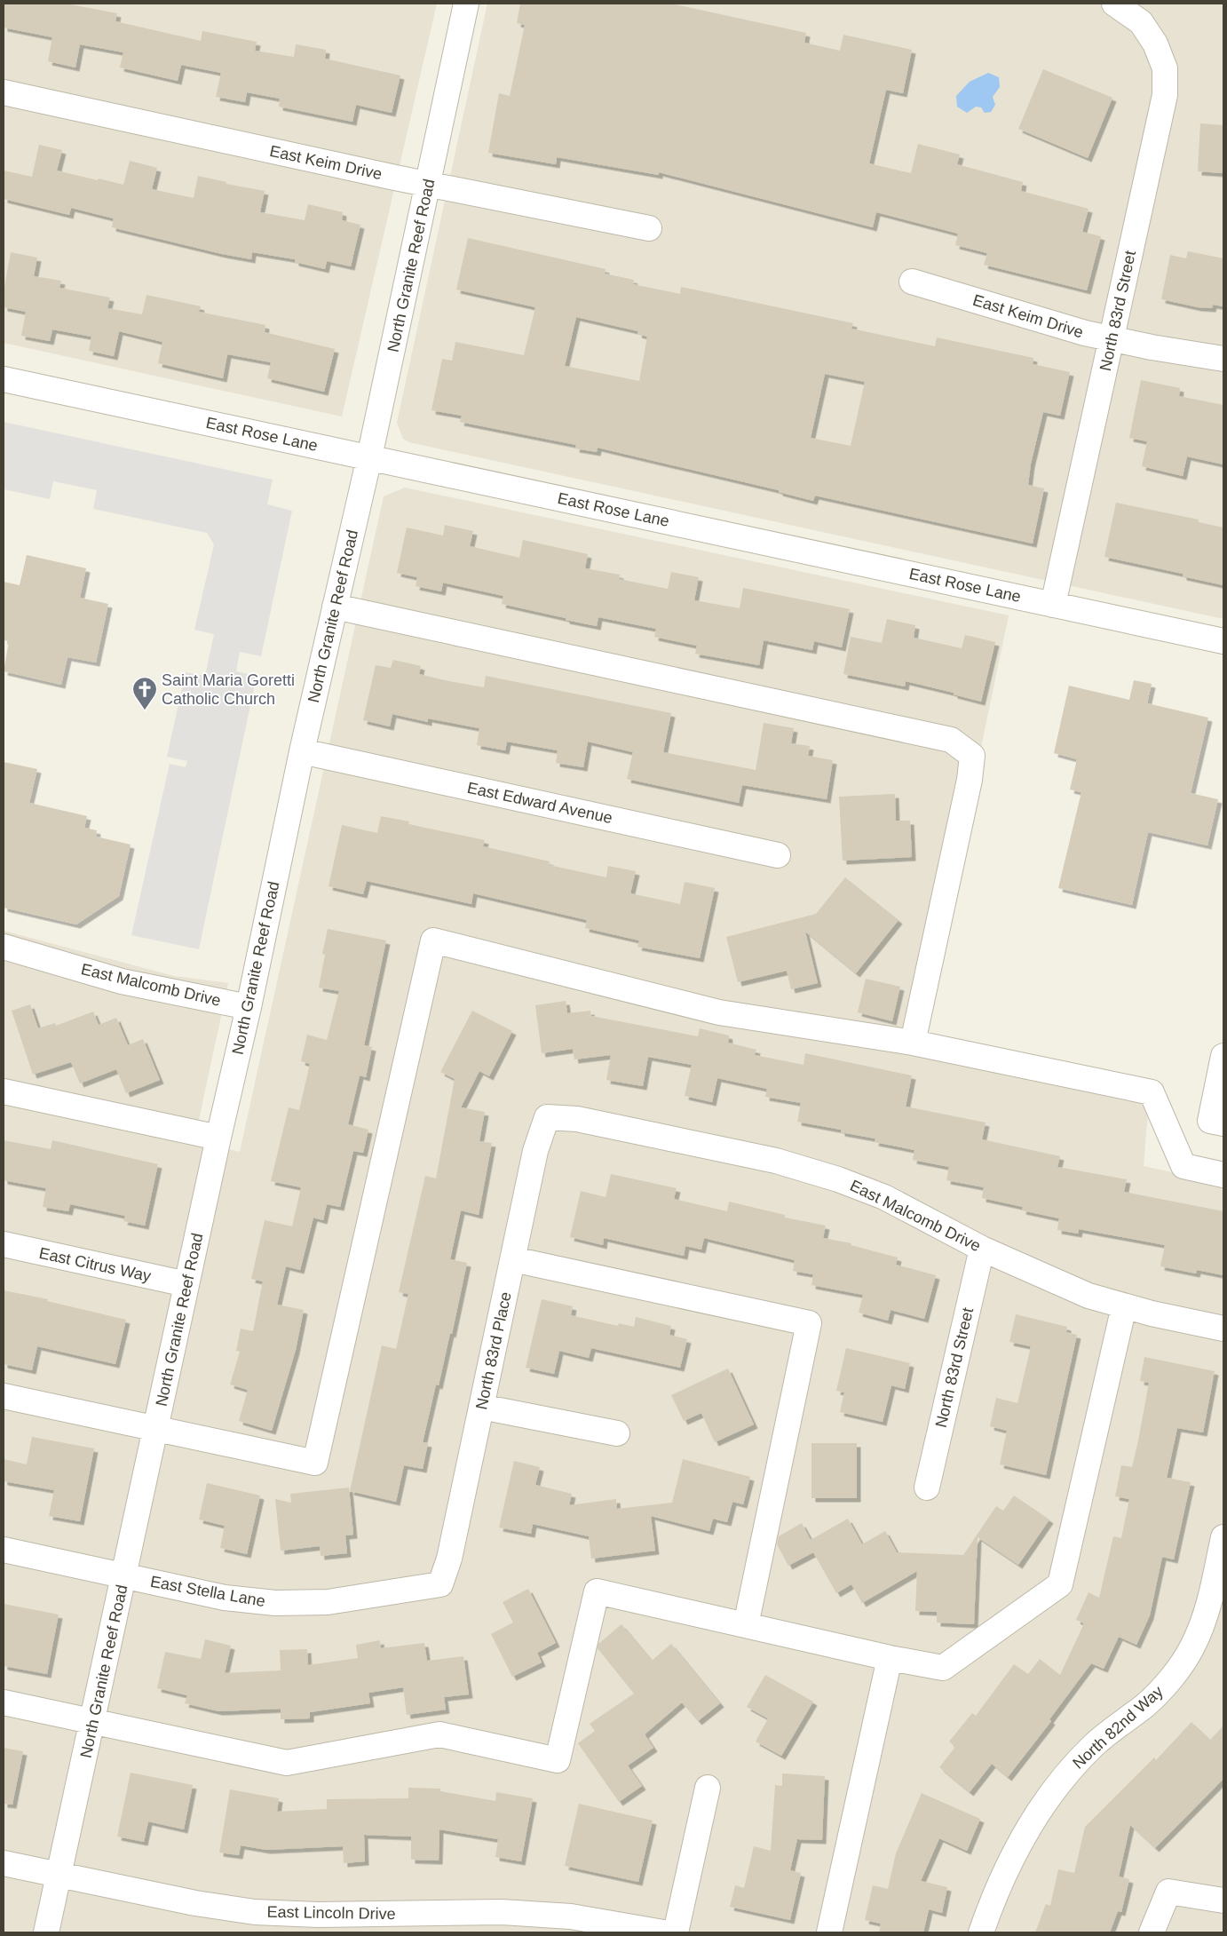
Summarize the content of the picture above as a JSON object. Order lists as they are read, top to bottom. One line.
{"streets":{"street":["East Keim Drive","North Granite Reef Road","North 83rd Street","East Rose Lane","East Edward Avenue","East Malcomb Drive","East Citrus Way","North 83rd Place","East Stella Lane","North 82nd Way","East Lincoln Drive"]},"crossings":[["East Keim Drive","North Granite Reef Road"],["East Keim Drive","North 83rd Street"],["North Granite Reef Road","East Rose Lane"],["North Granite Reef Road","East Edward Avenue"],["North Granite Reef Road","East Malcomb Drive"],["North Granite Reef Road","East Citrus Way"],["North Granite Reef Road","East Stella Lane"],["North Granite Reef Road","East Lincoln Drive"],["North 83rd Street","East Rose Lane"],["North 83rd Street","East Malcomb Drive"],["East Malcomb Drive","North 83rd Place"],["North 83rd Place","East Stella Lane"]],"places":{"church":["Saint Maria Goretti Catholic Church"]}}
